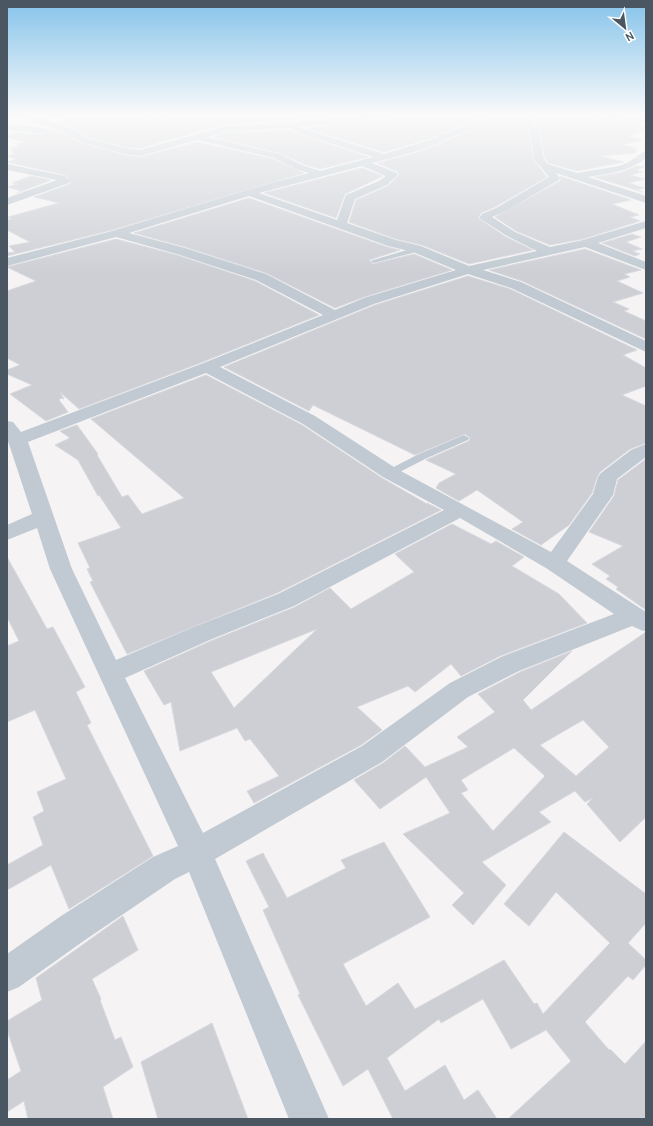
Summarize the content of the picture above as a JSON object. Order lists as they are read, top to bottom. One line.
{"north":"bottom right"}
